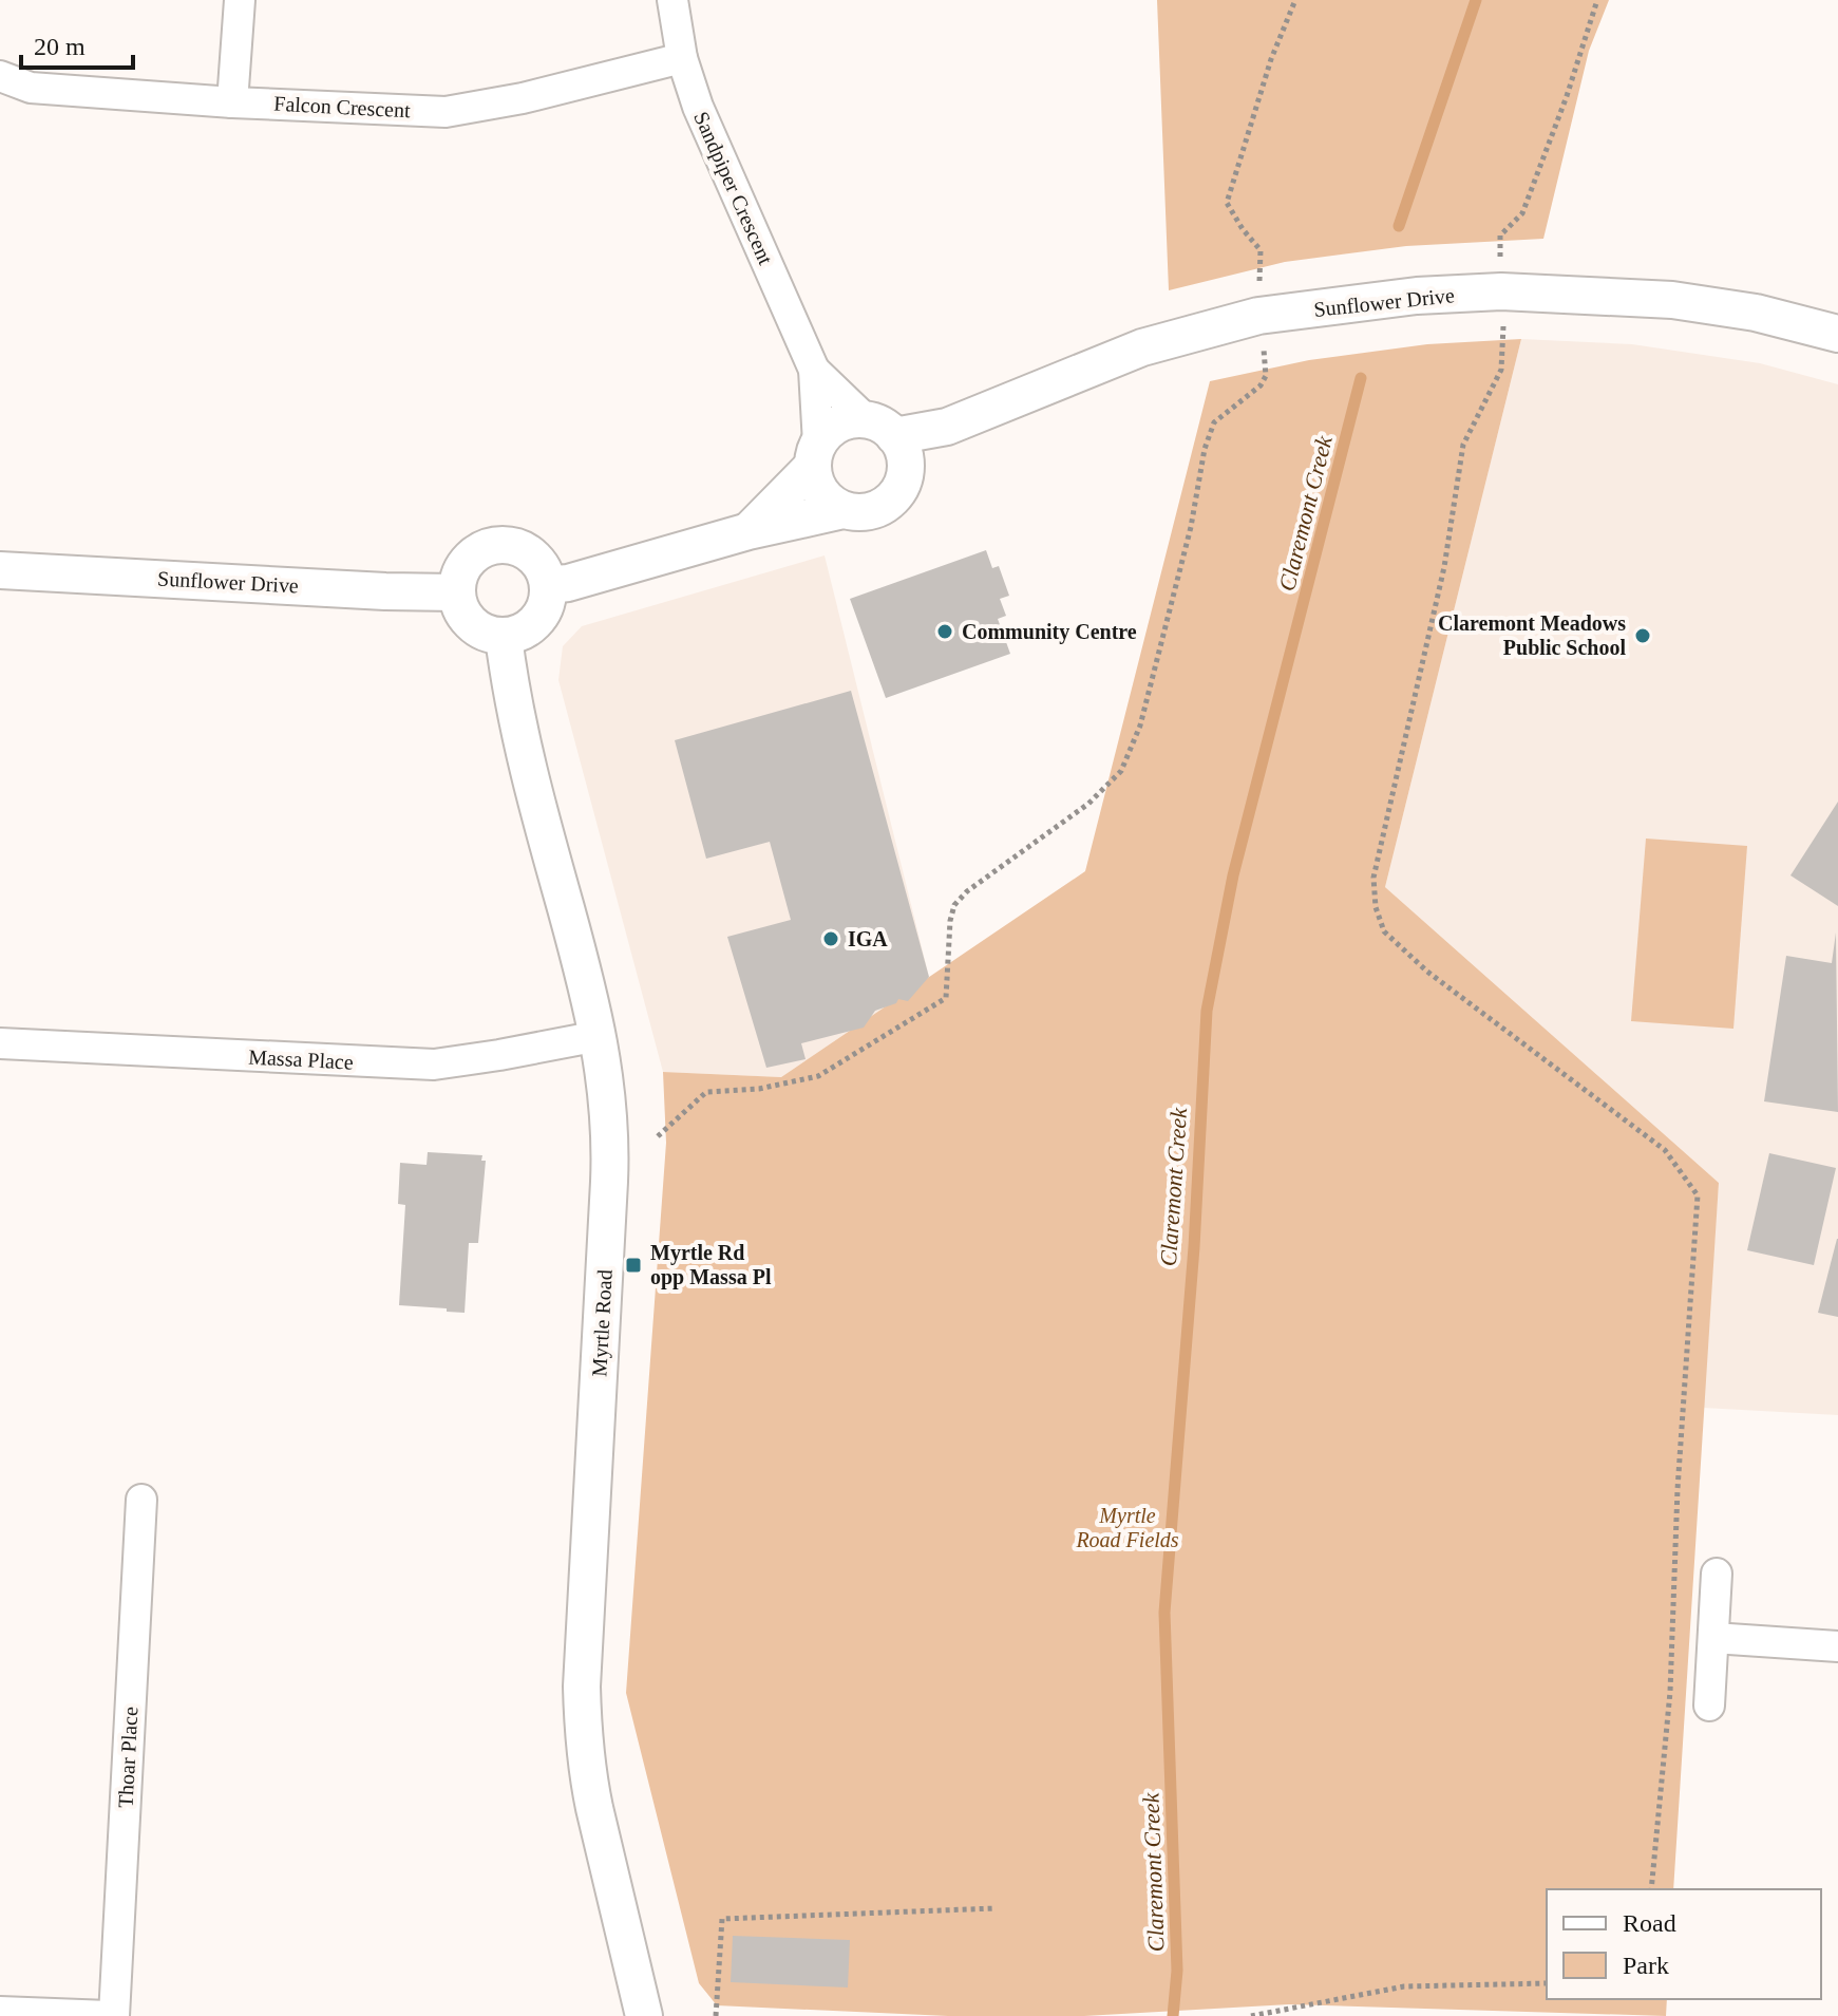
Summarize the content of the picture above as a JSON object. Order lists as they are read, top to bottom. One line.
{"streets":{"street":["Falcon Crescent","Sandpiper Crescent","Sunflower Drive","Massa Place","Myrtle Road","Thoar Place"]},"crossings":[["Falcon Crescent","Sandpiper Crescent"],["Sandpiper Crescent","Sunflower Drive"],["Sunflower Drive","Myrtle Road"],["Massa Place","Myrtle Road"]],"water":["Claremont Creek"],"parks":["Myrtle Road Fields"],"places":{"other":["Community Centre","Claremont Meadows Public School","IGA"],"transit":["Myrtle Rd opp Massa Pl"]},"legend":["Road","Park"],"scale_bar":"20 m"}
